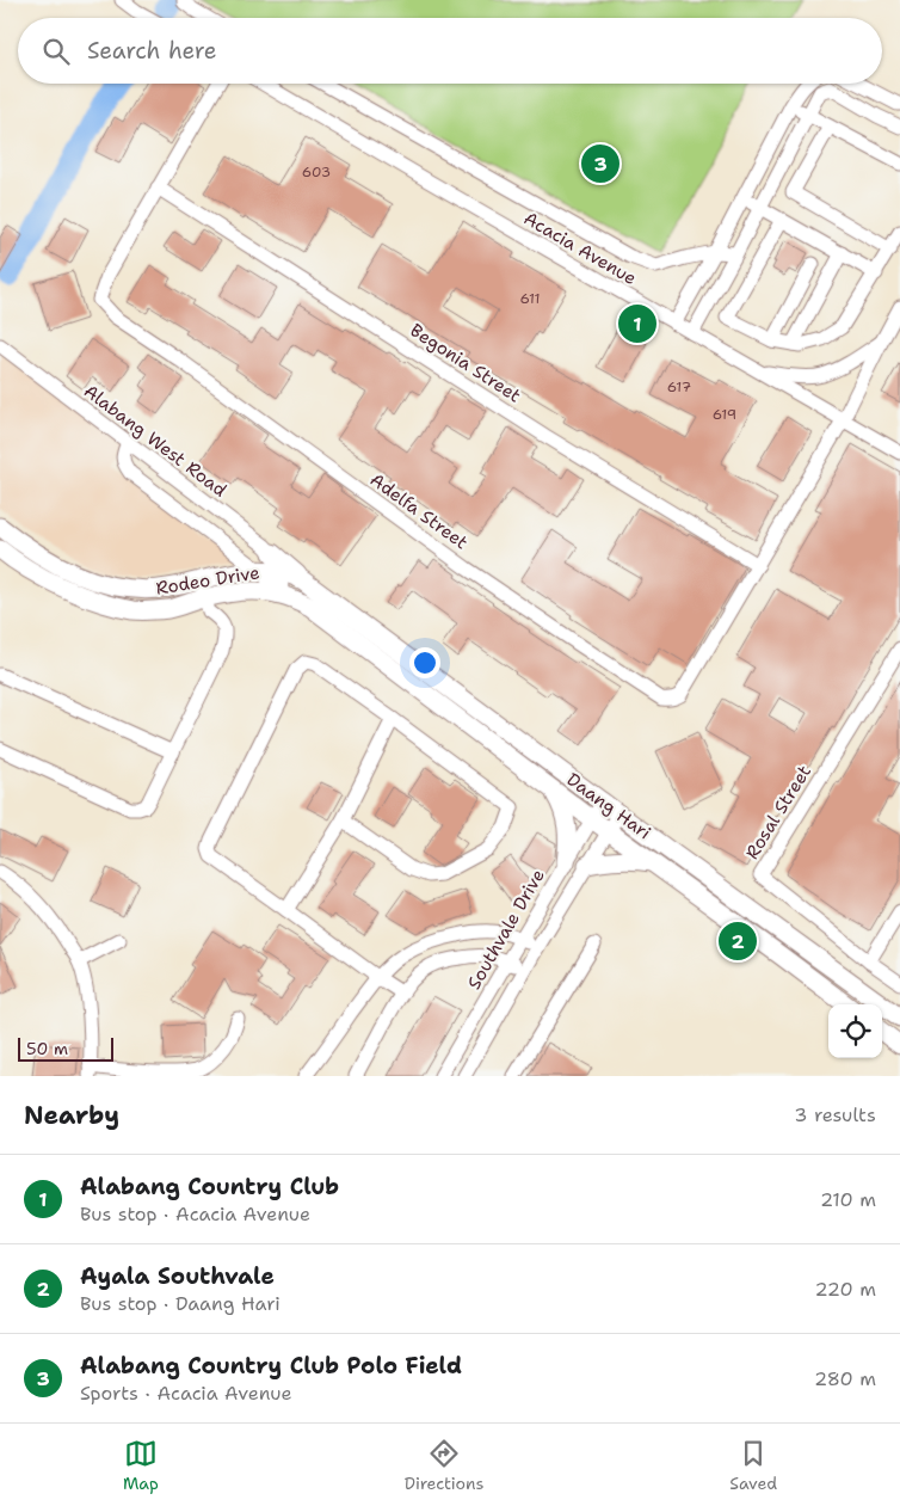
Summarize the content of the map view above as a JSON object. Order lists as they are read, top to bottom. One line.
{"streets":{"main road":["Rodeo Drive","Daang Hari"],"street":["Acacia Avenue","Begonia Street","Alabang West Road","Adelfa Street","Rosal Street","Southvale Drive"]},"crossings":[["Acacia Avenue","Adelfa Street"],["Begonia Street","Adelfa Street"],["Alabang West Road","Rodeo Drive"],["Rodeo Drive","Daang Hari"],["Daang Hari","Southvale Drive"]],"house_numbers":["603","611","617","619"],"scale_bar":"50 m","page":{"search":"Search here","pins":["3","1","2"],"scale":"50 m","heading":["Nearby","3 results"],"list":[{"mark":"1","name":"Alabang Country Club","note":"Bus stop · Acacia Avenue","value":"210 m"},{"mark":"2","name":"Ayala Southvale","note":"Bus stop · Daang Hari","value":"220 m"},{"mark":"3","name":"Alabang Country Club Polo Field","note":"Sports · Acacia Avenue","value":"280 m"}],"nav":["Map","Directions","Saved"]}}
